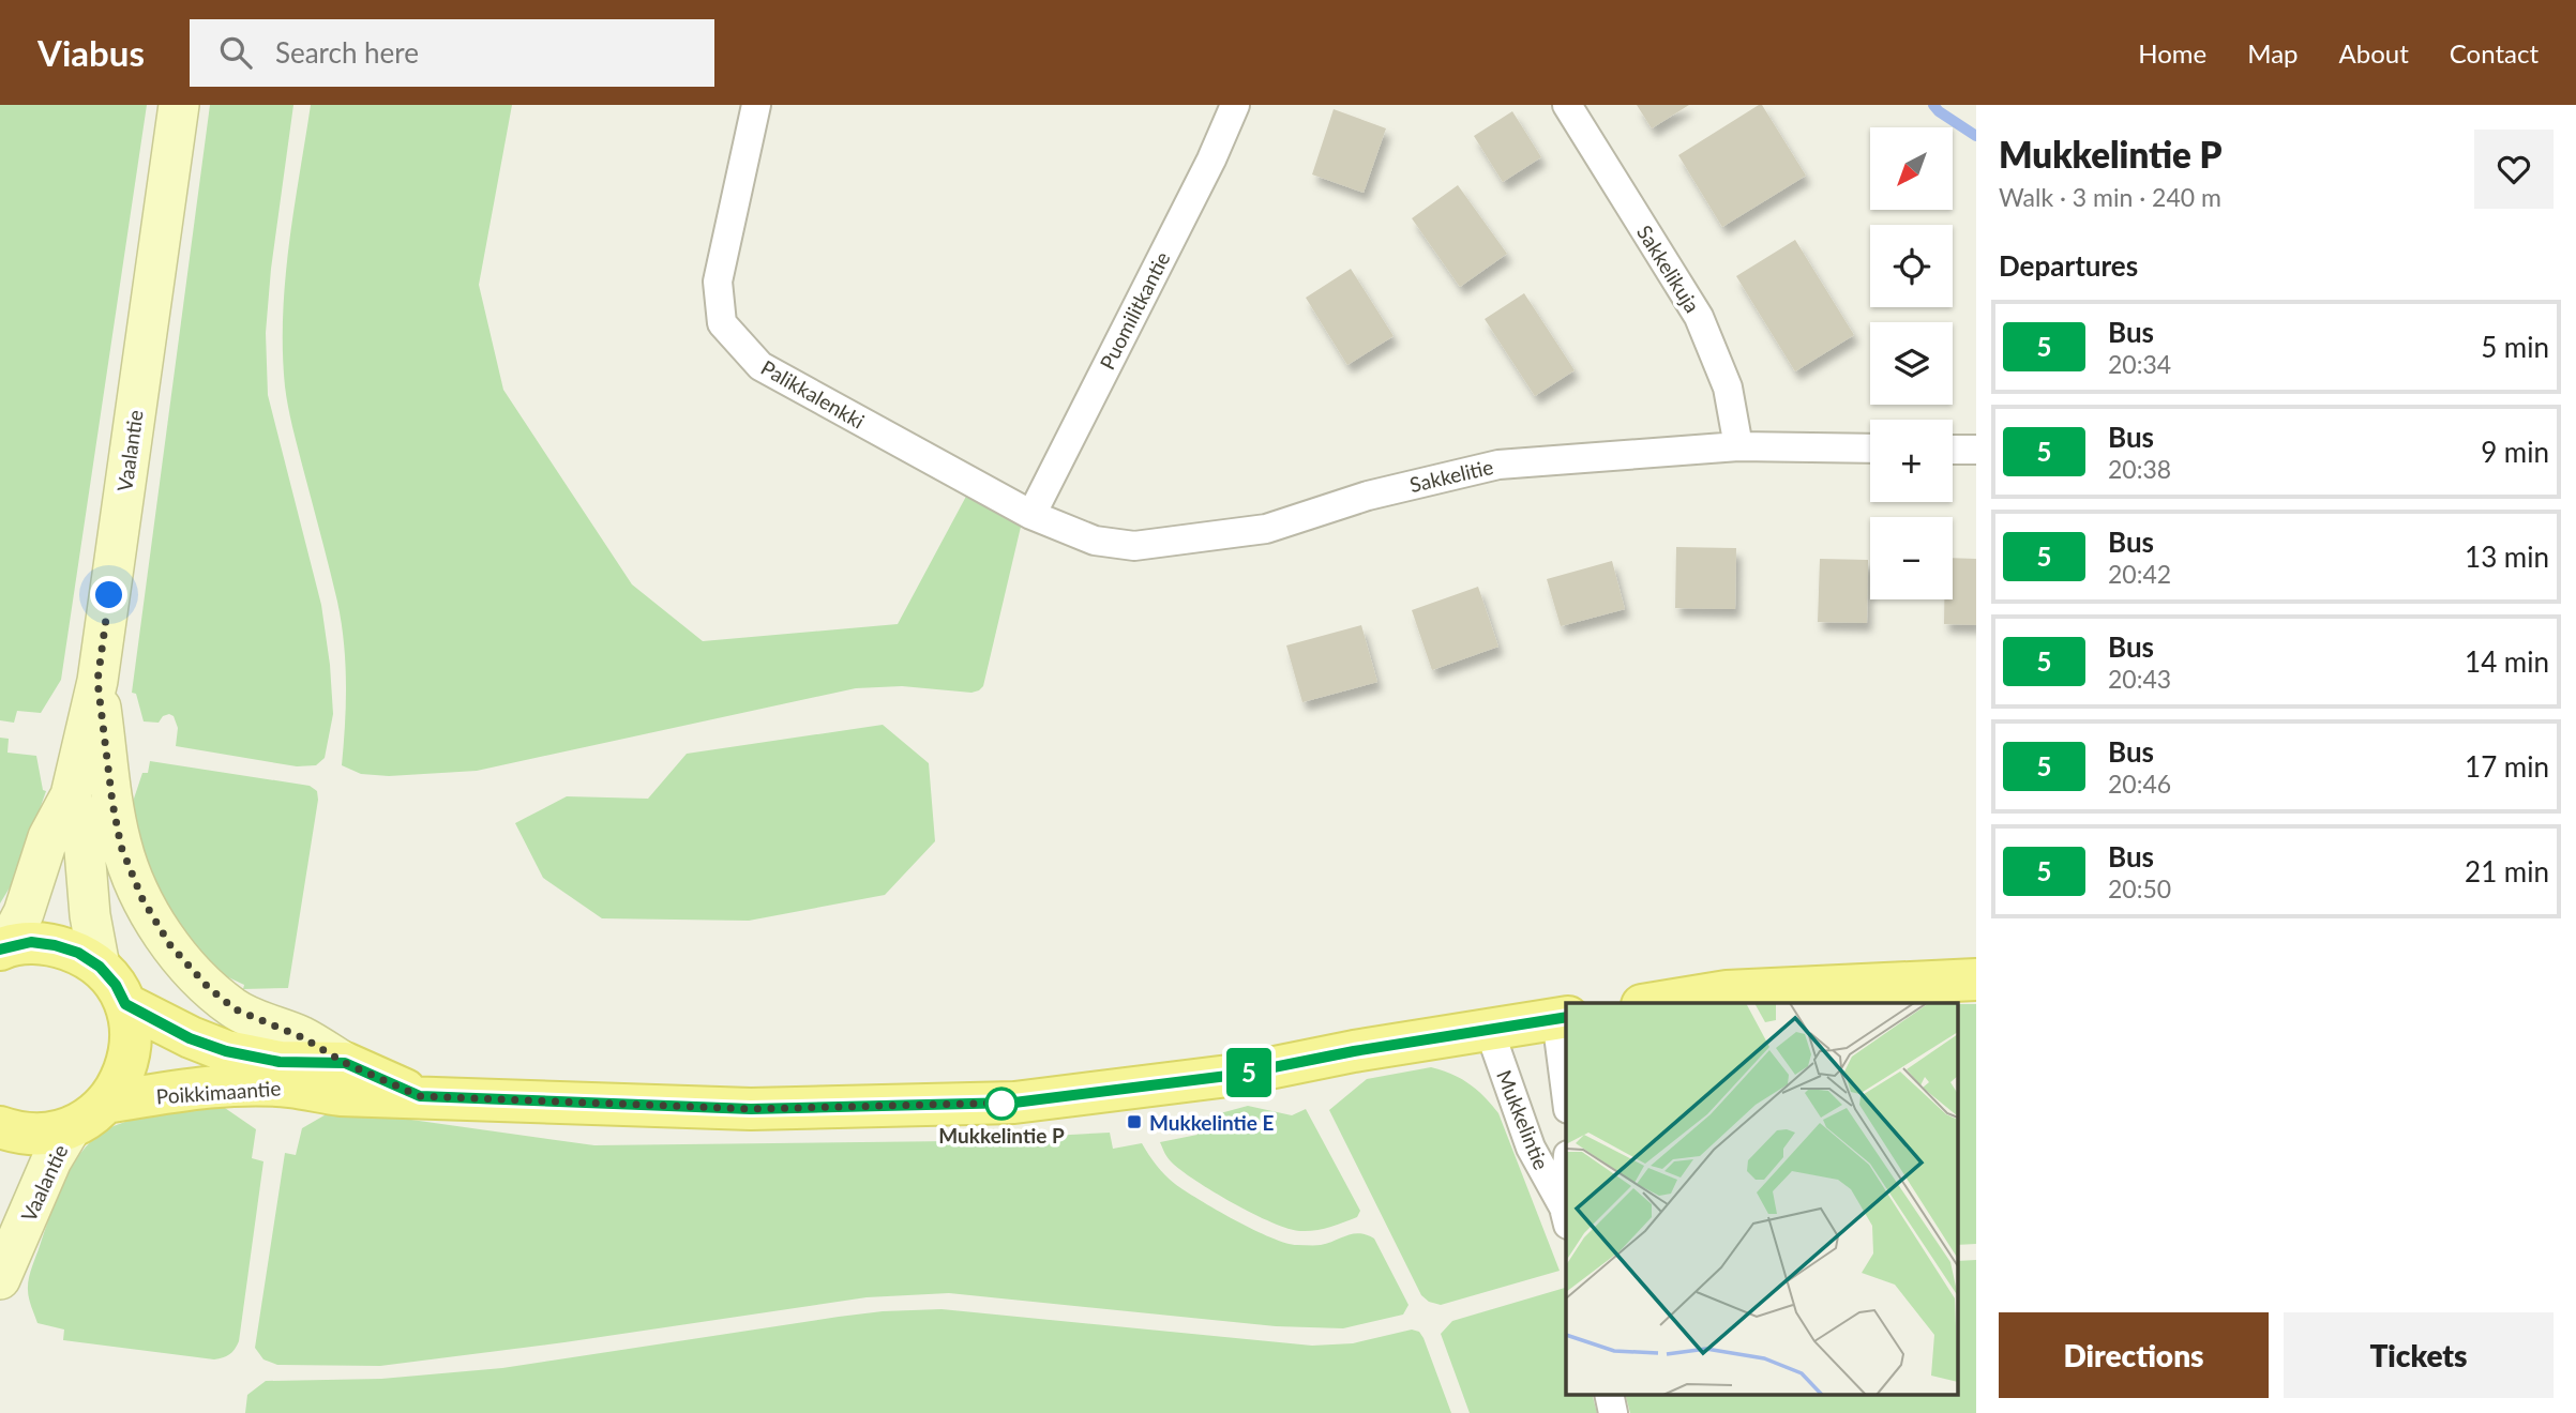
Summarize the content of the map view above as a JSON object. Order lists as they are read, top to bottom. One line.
{"streets":{"main road":["Poikkimaantie"],"street":["Sakkelikuja","Puomilitkantie","Palikkalenkki","Vaalantie","Sakkelitie","Mukkelintie"]},"crossings":[["Sakkelikuja","Sakkelitie"],["Puomilitkantie","Palikkalenkki"],["Puomilitkantie","Sakkelitie"],["Palikkalenkki","Sakkelitie"],["Poikkimaantie","Mukkelintie"]],"places":{"other":["Mukkelintie P"],"transit":["Mukkelintie E"]},"lines":["bus line 5"],"north":"bottom left","page":{"header":"Viabus","search":"Search here","nav":["Home","Map","About","Contact"],"on_map":"5","heading":[["Mukkelintie P","Walk · 3 min · 240 m"],"Departures"],"map_buttons":["+","−"],"list":[{"mark":"5","name":"Bus","note":"20:34","value":"5 min"},{"mark":"5","name":"Bus","note":"20:38","value":"9 min"},{"mark":"5","name":"Bus","note":"20:42","value":"13 min"},{"mark":"5","name":"Bus","note":"20:43","value":"14 min"},{"mark":"5","name":"Bus","note":"20:46","value":"17 min"},{"mark":"5","name":"Bus","note":"20:50","value":"21 min"}],"buttons":["Directions","Tickets"]}}
